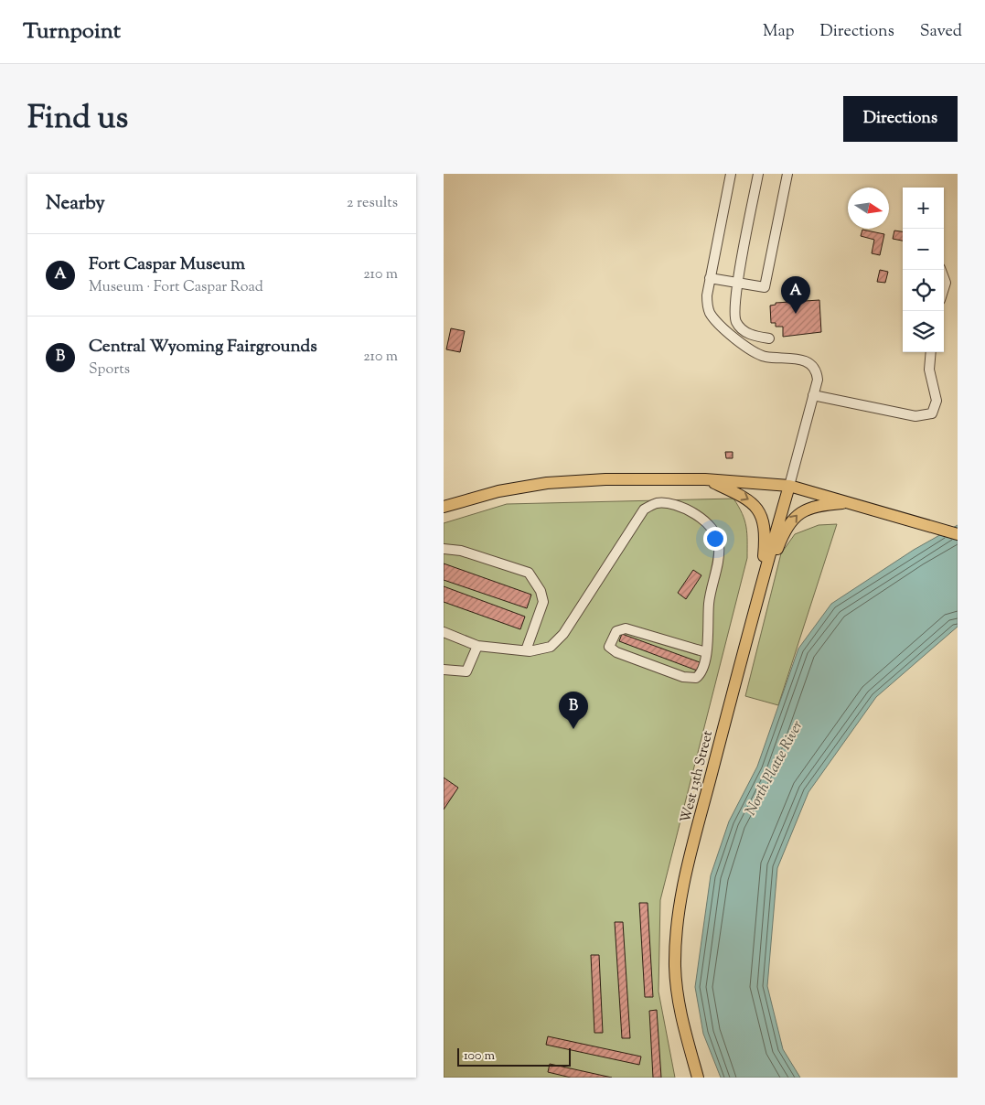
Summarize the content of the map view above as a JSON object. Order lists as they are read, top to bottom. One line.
{"streets":{"main road":["West 13th Street"]},"water":["North Platte River"],"scale_bar":"100 m","north":"right","page":{"header":"Turnpoint","nav":["Map","Directions","Saved"],"title":"Find us","buttons":"Directions","heading":["Nearby","2 results"],"map_buttons":["+","−"],"list":[{"mark":"A","name":"Fort Caspar Museum","note":"Museum · Fort Caspar Road","value":"210 m"},{"mark":"B","name":"Central Wyoming Fairgrounds","note":"Sports","value":"210 m"}],"pins":["A","B"],"scale":"100 m"}}
